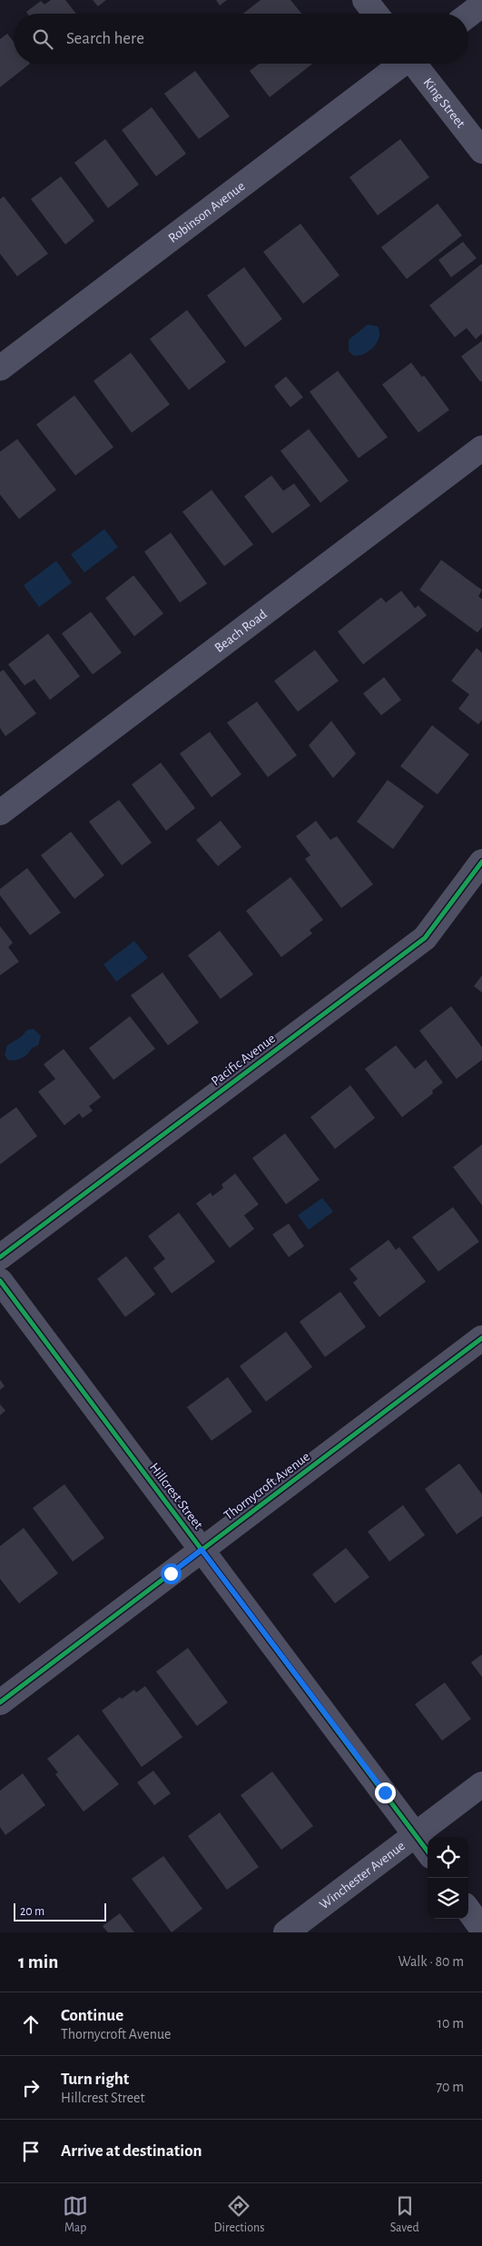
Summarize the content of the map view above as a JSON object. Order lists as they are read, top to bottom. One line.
{"streets":{"street":["King Street","Robinson Avenue","Beach Road","Pacific Avenue","Thornycroft Avenue","Hillcrest Street","Winchester Avenue"]},"crossings":[["Thornycroft Avenue","Hillcrest Street"],["Hillcrest Street","Winchester Avenue"]],"scale_bar":"20 m","page":{"search":"Search here","scale":"20 m","heading":["1 min","Walk · 80 m"],"list":[["Continue","Thornycroft Avenue","10 m"],["Turn right","Hillcrest Street","70 m"],"Arrive at destination"],"nav":["Map","Directions","Saved"]}}
